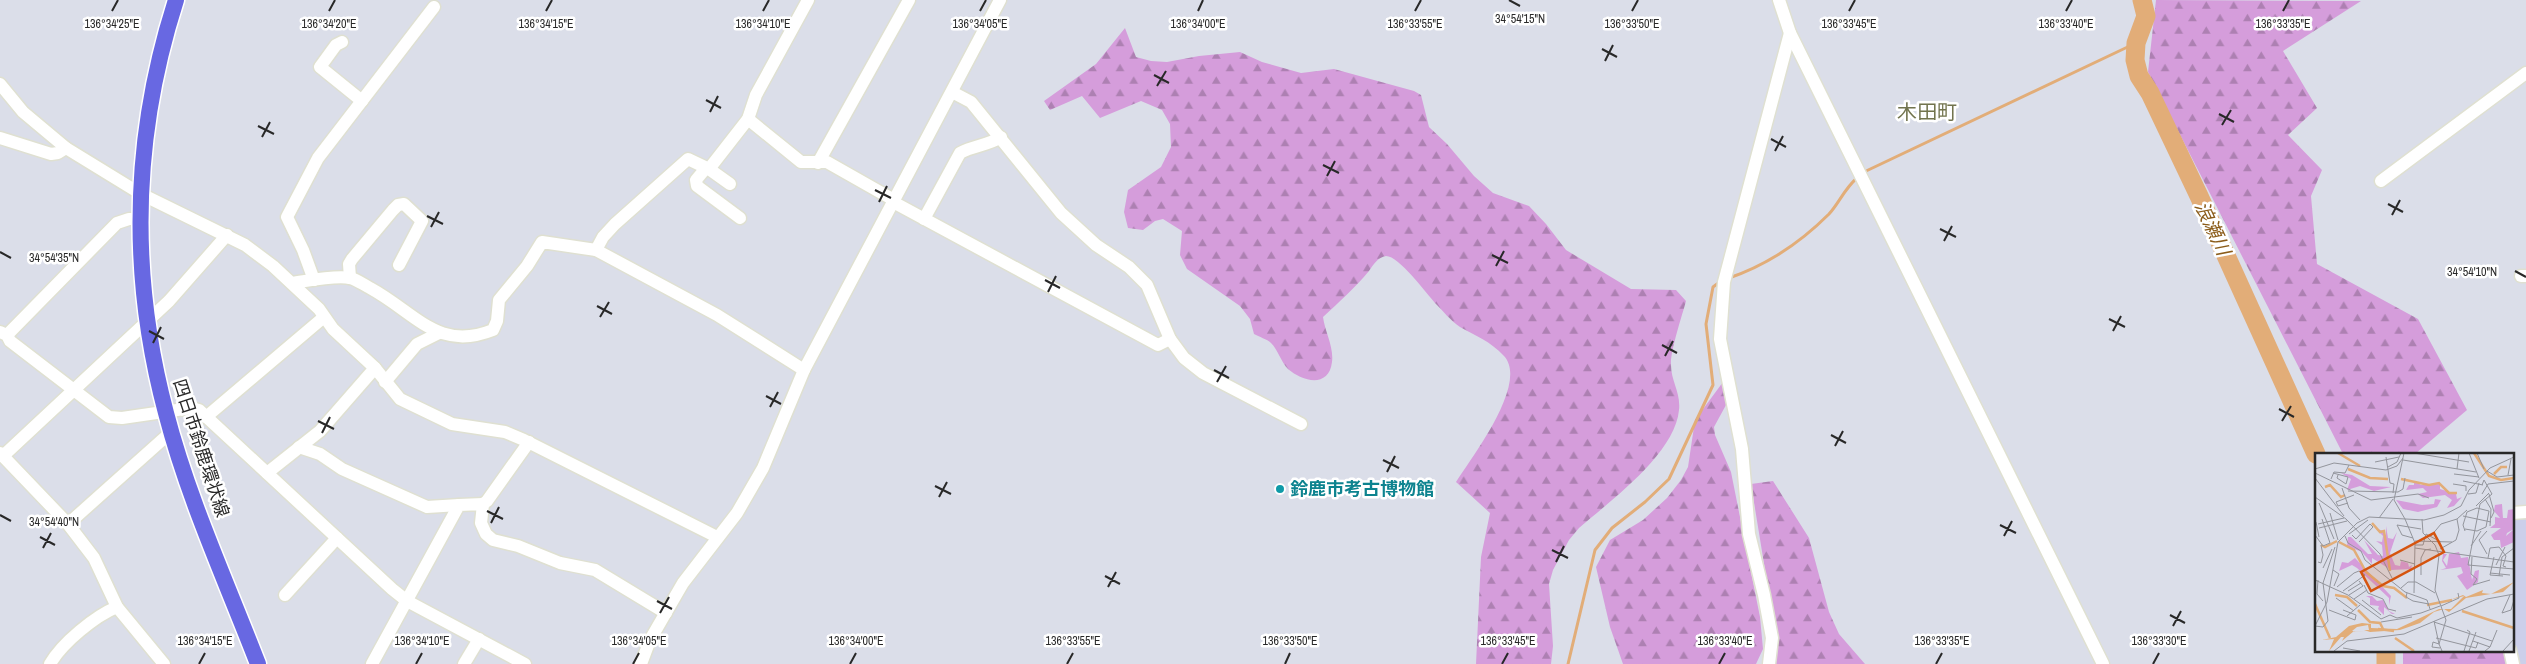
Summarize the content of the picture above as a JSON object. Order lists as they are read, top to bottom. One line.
{"streets":{"main road":["四日市鈴鹿環状線"]},"districts":["木田町"],"water":["浪瀬川"],"places":["鈴鹿市考古博物館"],"coordinates":["34°54'15\"N","136°34'25\"E","136°34'20\"E","136°34'15\"E","136°34'10\"E","136°34'05\"E","136°34'00\"E","136°33'55\"E","136°33'50\"E","136°33'45\"E","136°33'40\"E","136°33'35\"E","34°54'35\"N","34°54'10\"N","34°54'40\"N","136°33'30\"E"]}
